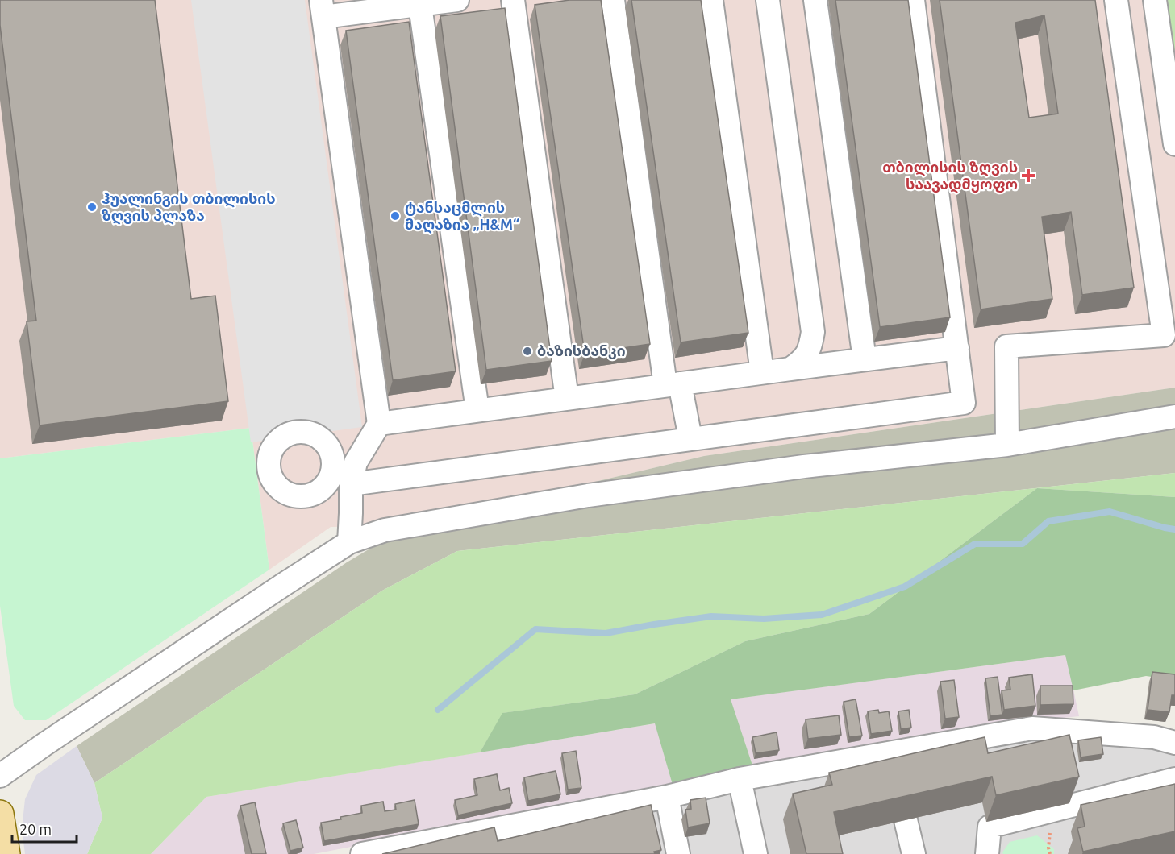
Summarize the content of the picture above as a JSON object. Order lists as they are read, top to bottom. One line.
{"places":{"health":["თბილისის ზღვის საავადმყოფო"],"other":["ჰუალინგის თბილისის ზღვის პლაზა","ტანსაცმლის მაღაზია „H&M“","ბაზისბანკი"]},"scale_bar":"20 m"}
